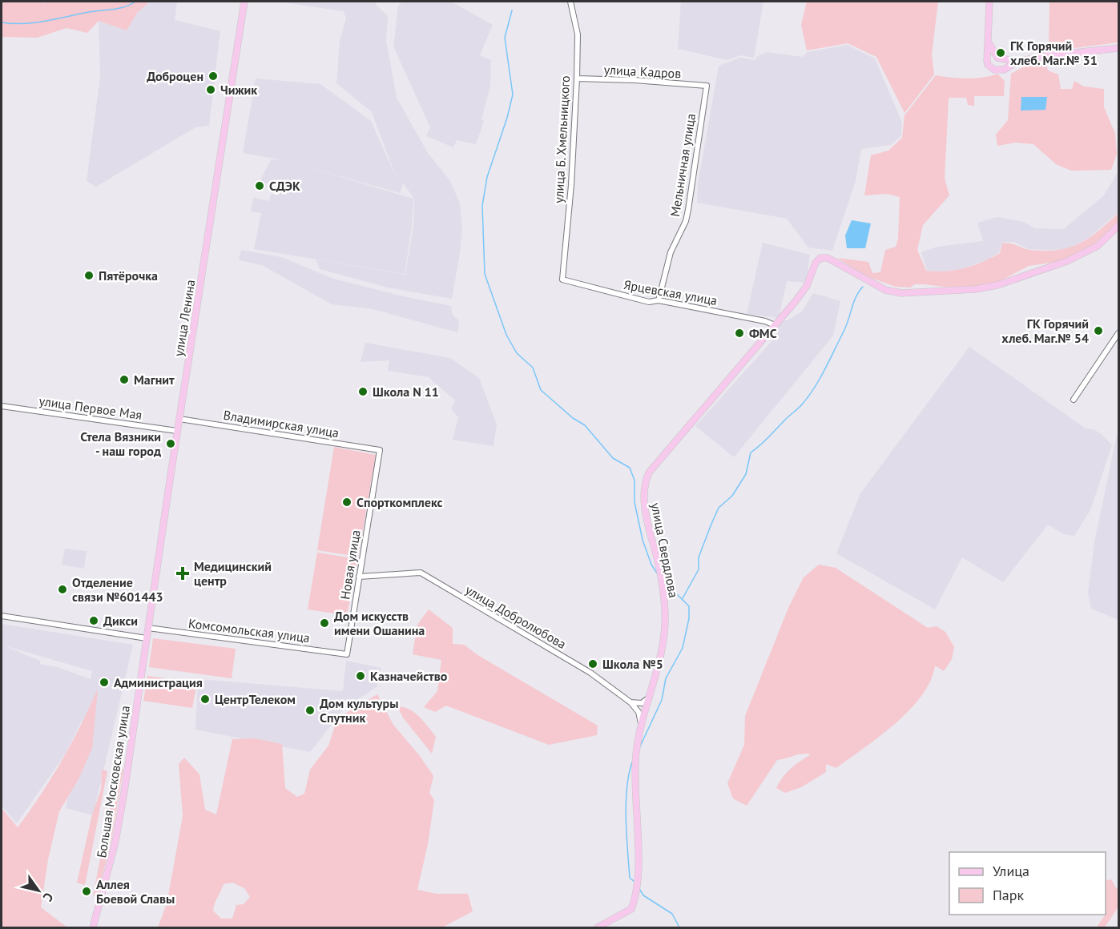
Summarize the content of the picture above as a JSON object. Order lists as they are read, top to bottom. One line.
{"streets":{"main road":["улица Ленина","улица Свердлова","Большая Московская улица"],"street":["улица Кадров","улица Б. Хмельницкого","Мельничная улица","Ярцевская улица","улица Первое Мая","Владимирская улица","Новая улица","улица Добролюбова","Комсомольская улица"]},"crossings":[["улица Кадров","улица Б. Хмельницкого"],["улица Кадров","Мельничная улица"],["улица Б. Хмельницкого","Ярцевская улица"],["Мельничная улица","Ярцевская улица"],["Ярцевская улица","улица Свердлова"],["улица Ленина","улица Первое Мая"],["улица Ленина","Владимирская улица"],["улица Ленина","Комсомольская улица"],["улица Ленина","Большая Московская улица"],["Владимирская улица","Новая улица"],["Новая улица","улица Добролюбова"],["Новая улица","Комсомольская улица"]],"places":{"other":["ГК Горячий хлеб. Маг.№ 31","Доброцен","Чижик","СДЭК","Пятёрочка","ГК Горячий хлеб. Маг.№ 54","ФМС","Магнит","Школа N 11","Стела Вязники - наш город","Спорткомплекс","Отделение связи №601443","Дикси","Дом искусств имени Ошанина","Школа №5","Казначейство","Администрация","ЦентрТелеком","Дом культуры Спутник","Аллея Боевой Славы"],"health":["Медицинский центр"]},"legend":["Улица","Парк"],"north":"bottom right"}
